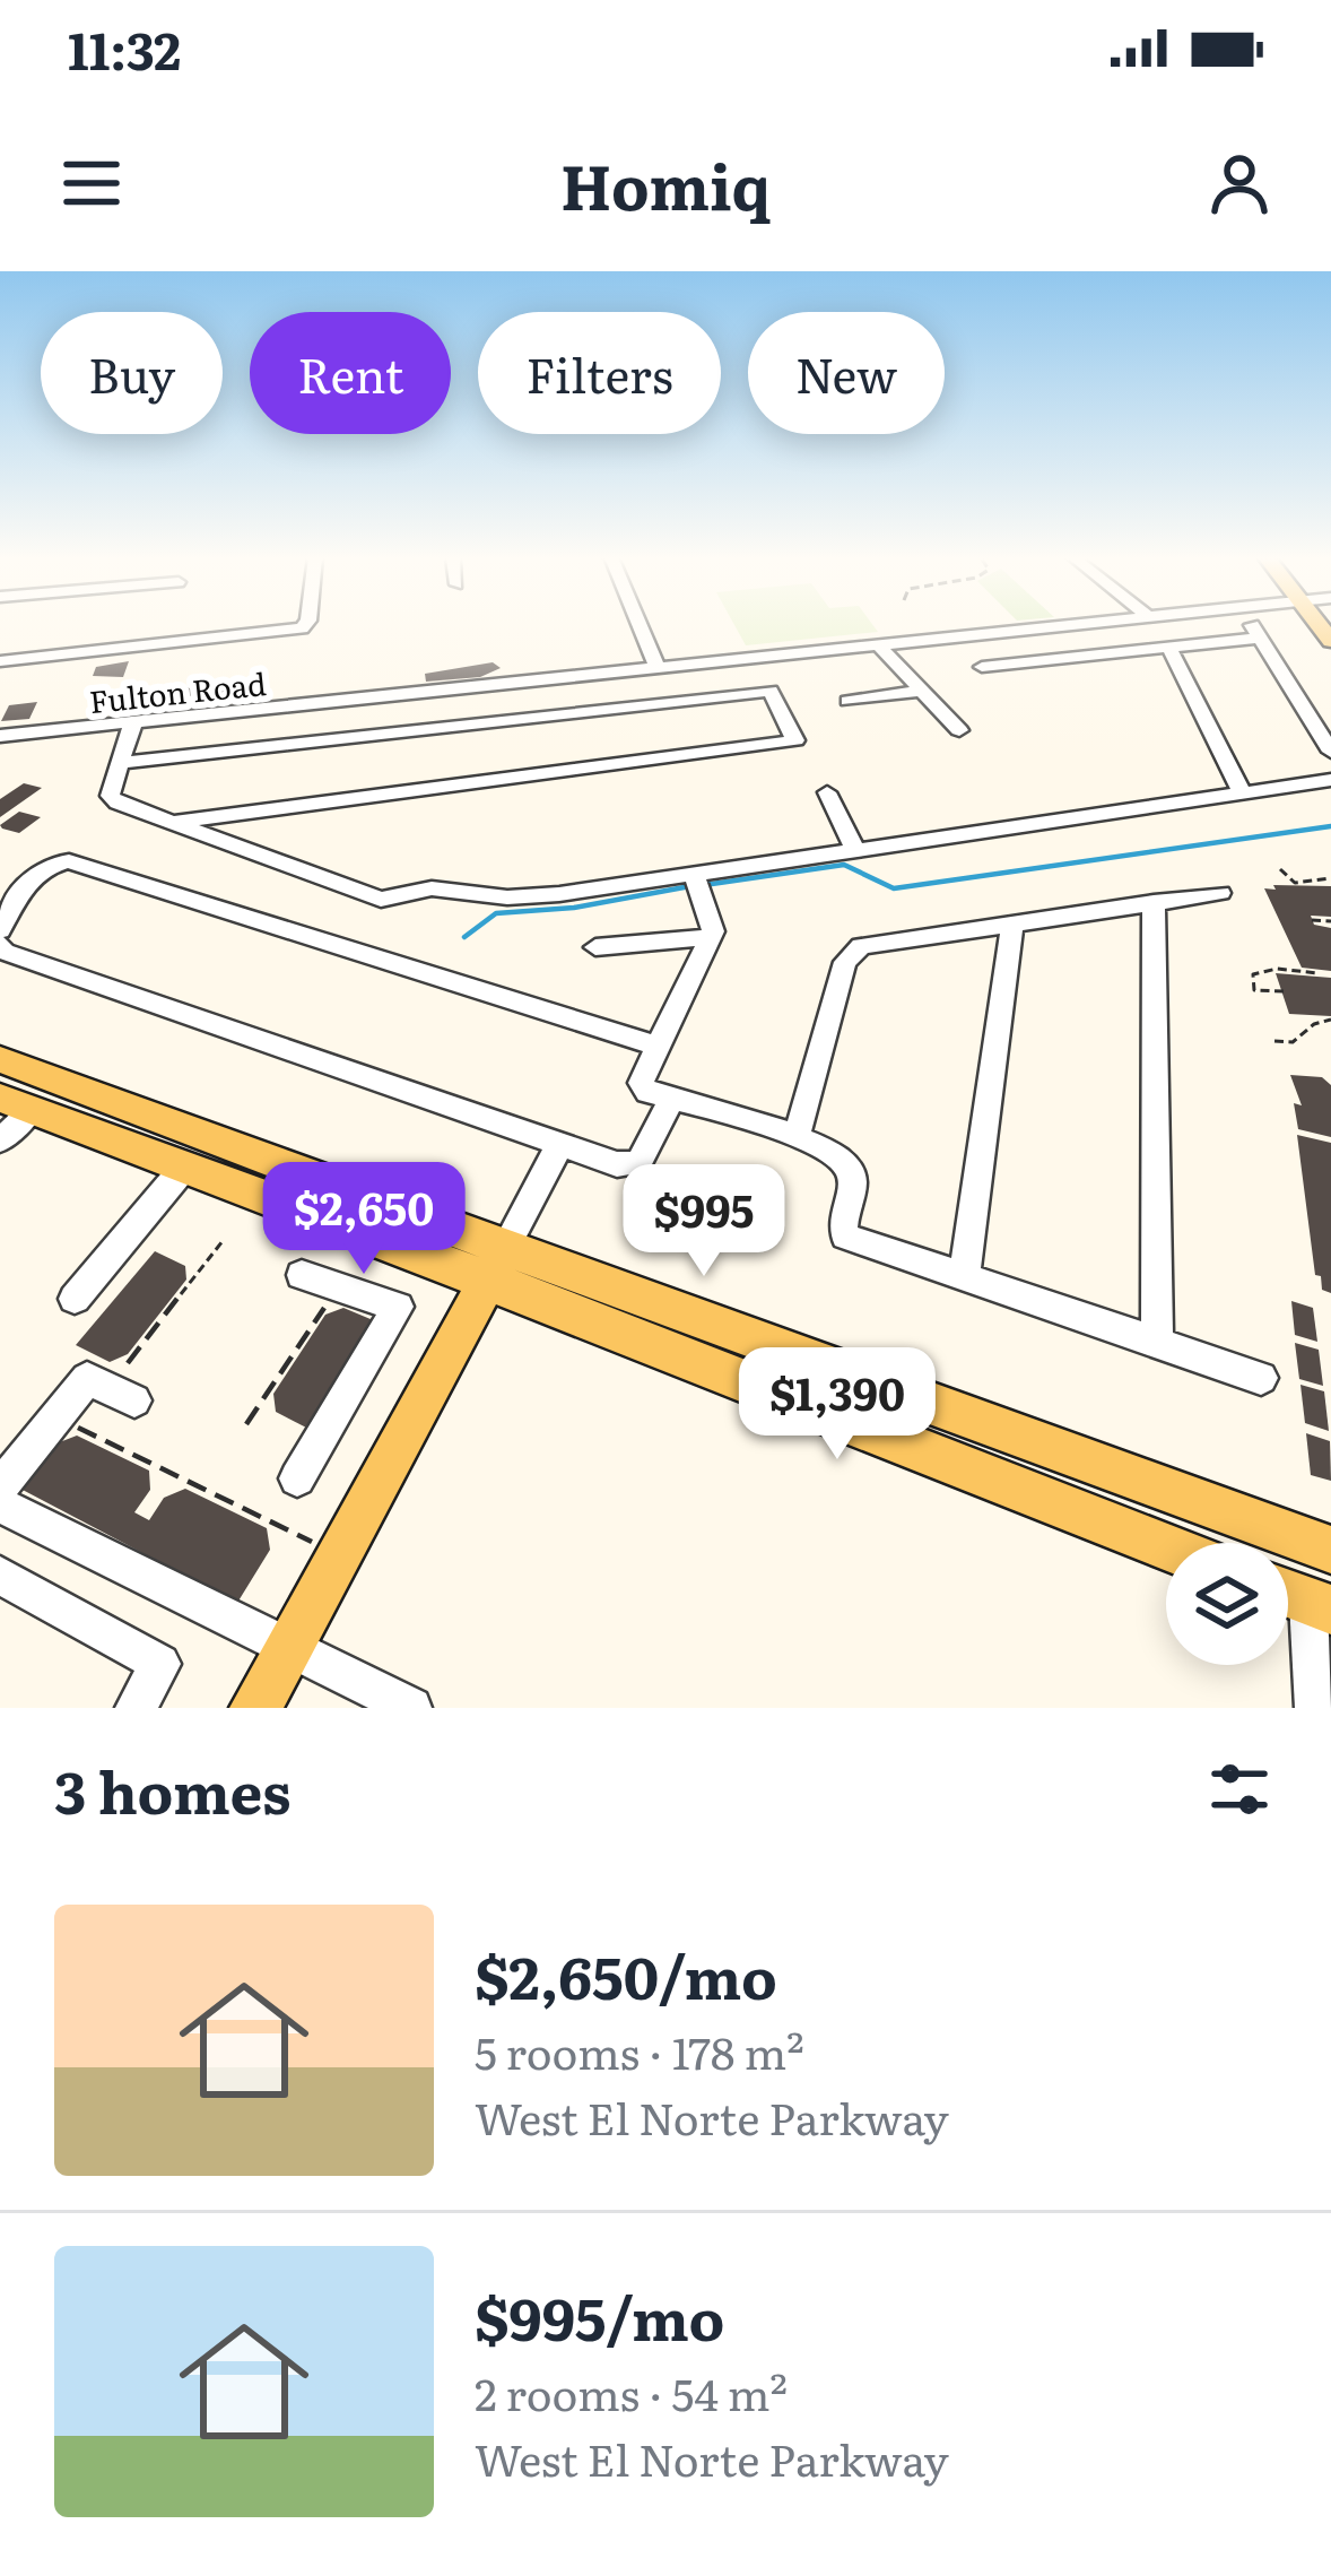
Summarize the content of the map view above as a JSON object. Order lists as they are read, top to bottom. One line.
{"streets":{"street":["Fulton Road"]},"page":{"status":"11:32","header":"Homiq","chip":["Buy","Rent","Filters","New"],"price":["$2,650","$995","$1,390"],"heading":"3 homes","list":[{"name":"$2,650/mo","note":"5 rooms · 178 m² · West El Norte Parkway"},{"name":"$995/mo","note":"2 rooms · 54 m² · West El Norte Parkway"}]}}
